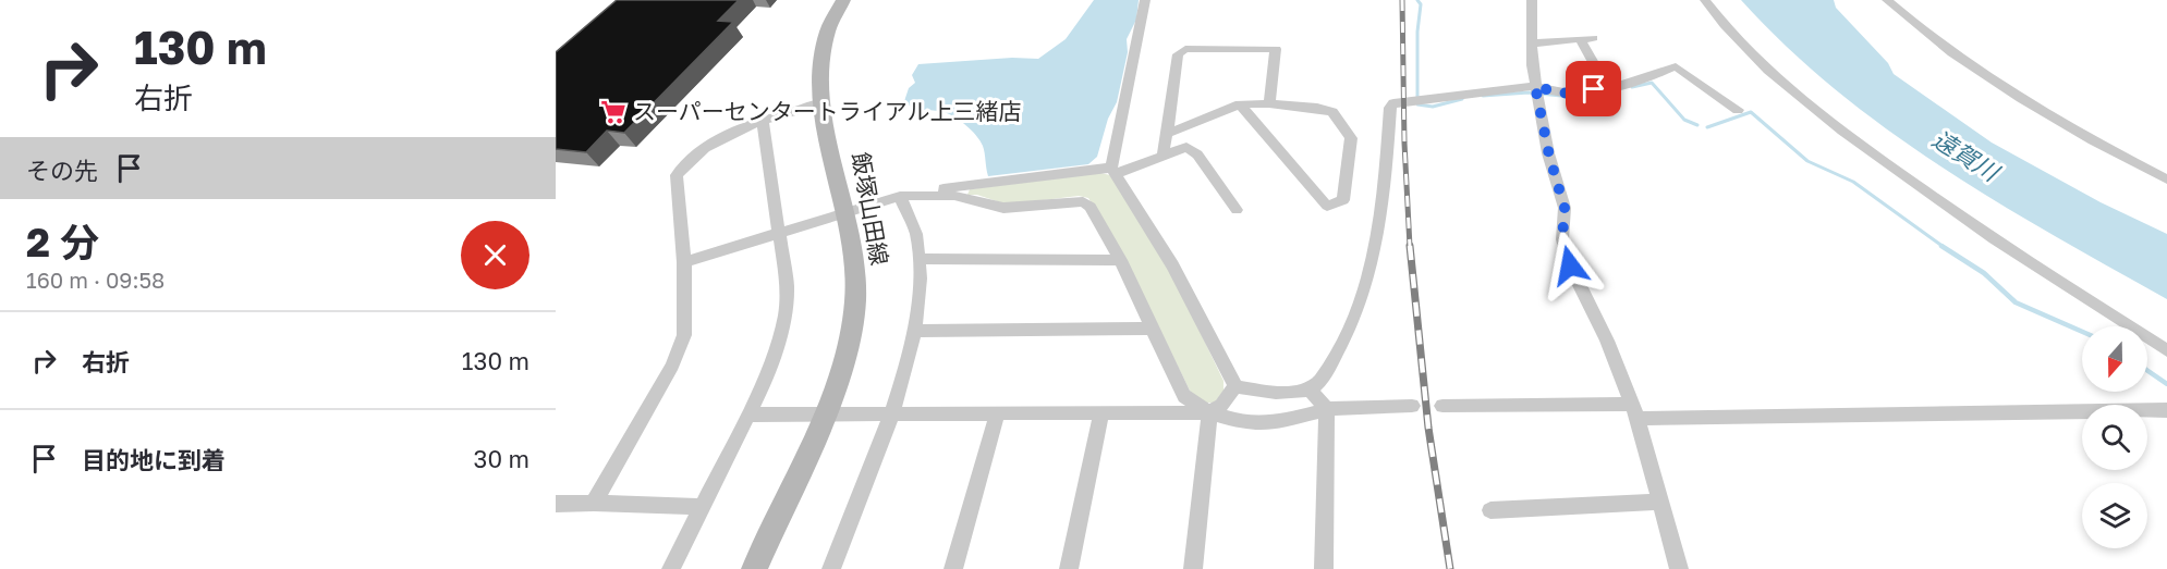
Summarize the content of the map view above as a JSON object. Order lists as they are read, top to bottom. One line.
{"streets":{"main road":["飯塚山田線"]},"water":["遠賀川"],"places":{"supermarket":["スーパーセンタートライアル上三緒店"]},"north":"bottom","page":{"turn":["130 m","右折"],"then":"その先","heading":["2 分","160 m · 09:58"],"list":[{"name":"右折","value":"130 m"},{"name":"目的地に到着","value":"30 m"}]}}
